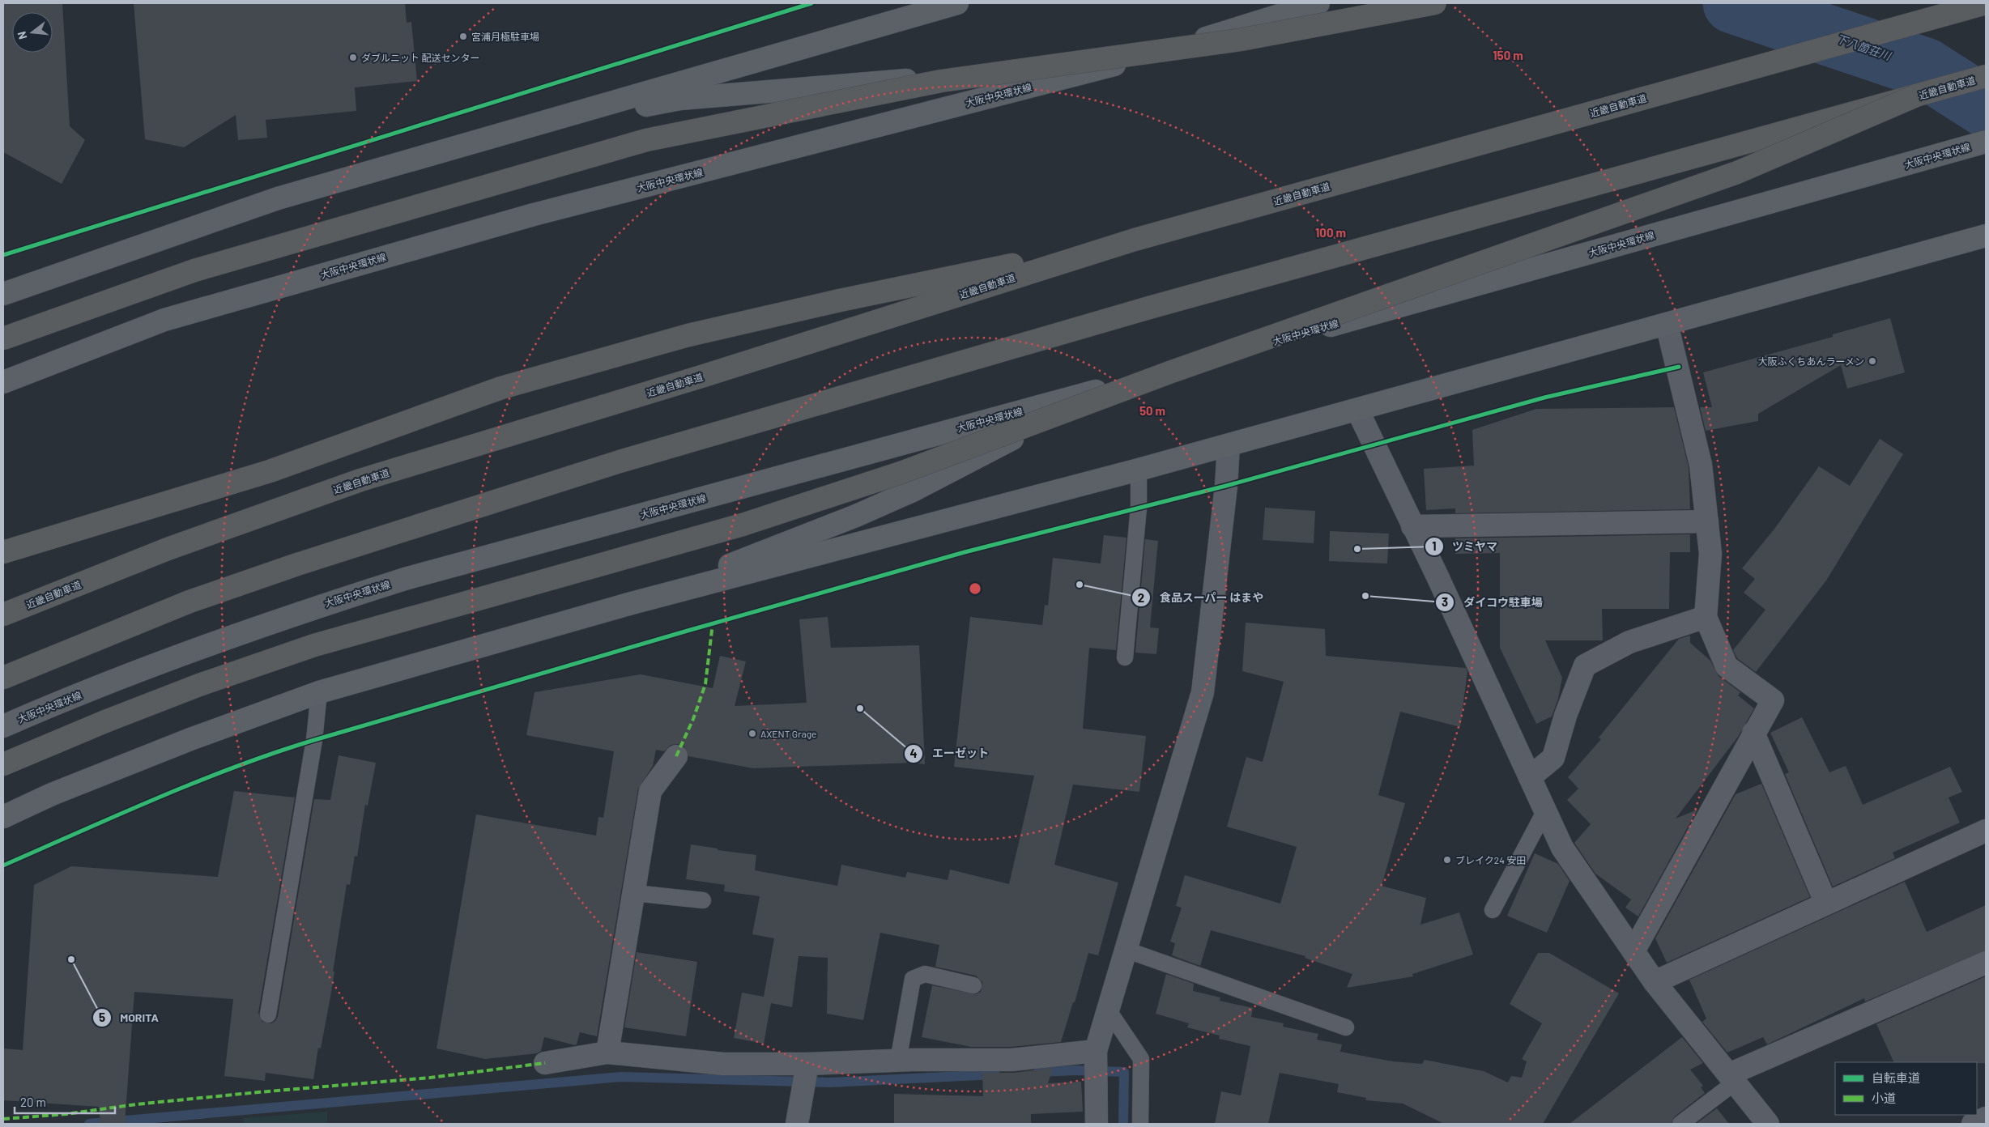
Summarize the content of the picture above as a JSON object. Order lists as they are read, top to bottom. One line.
{"streets":{"highway":["近畿自動車道"],"main road":["大阪中央環状線"]},"water":["下八箇荘川"],"places":["宮浦月極駐車場","ダブルニット 配送センター","大阪ふくちあんラーメン","ツミヤマ","食品スーパー はまや","ダイコウ駐車場","エーゼット","AXENT Grage","ブレイク24 安田","MORITA"],"legend":["自転車道","小道"],"scale_bar":"20 m","north":"left","rings":["150 m","100 m","50 m"]}
